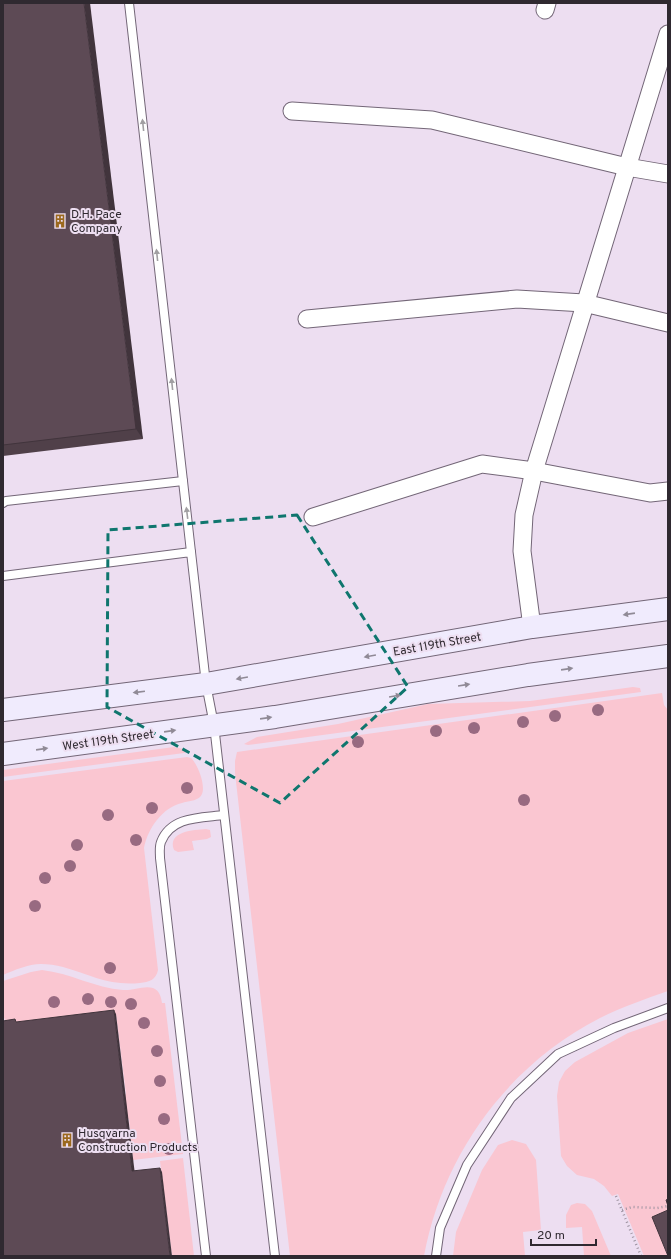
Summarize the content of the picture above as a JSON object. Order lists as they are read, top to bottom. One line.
{"streets":{"main road":["East 119th Street","West 119th Street"]},"places":{"building":["D.H. Pace Company","Husqvarna Construction Products"]},"scale_bar":"20 m"}
